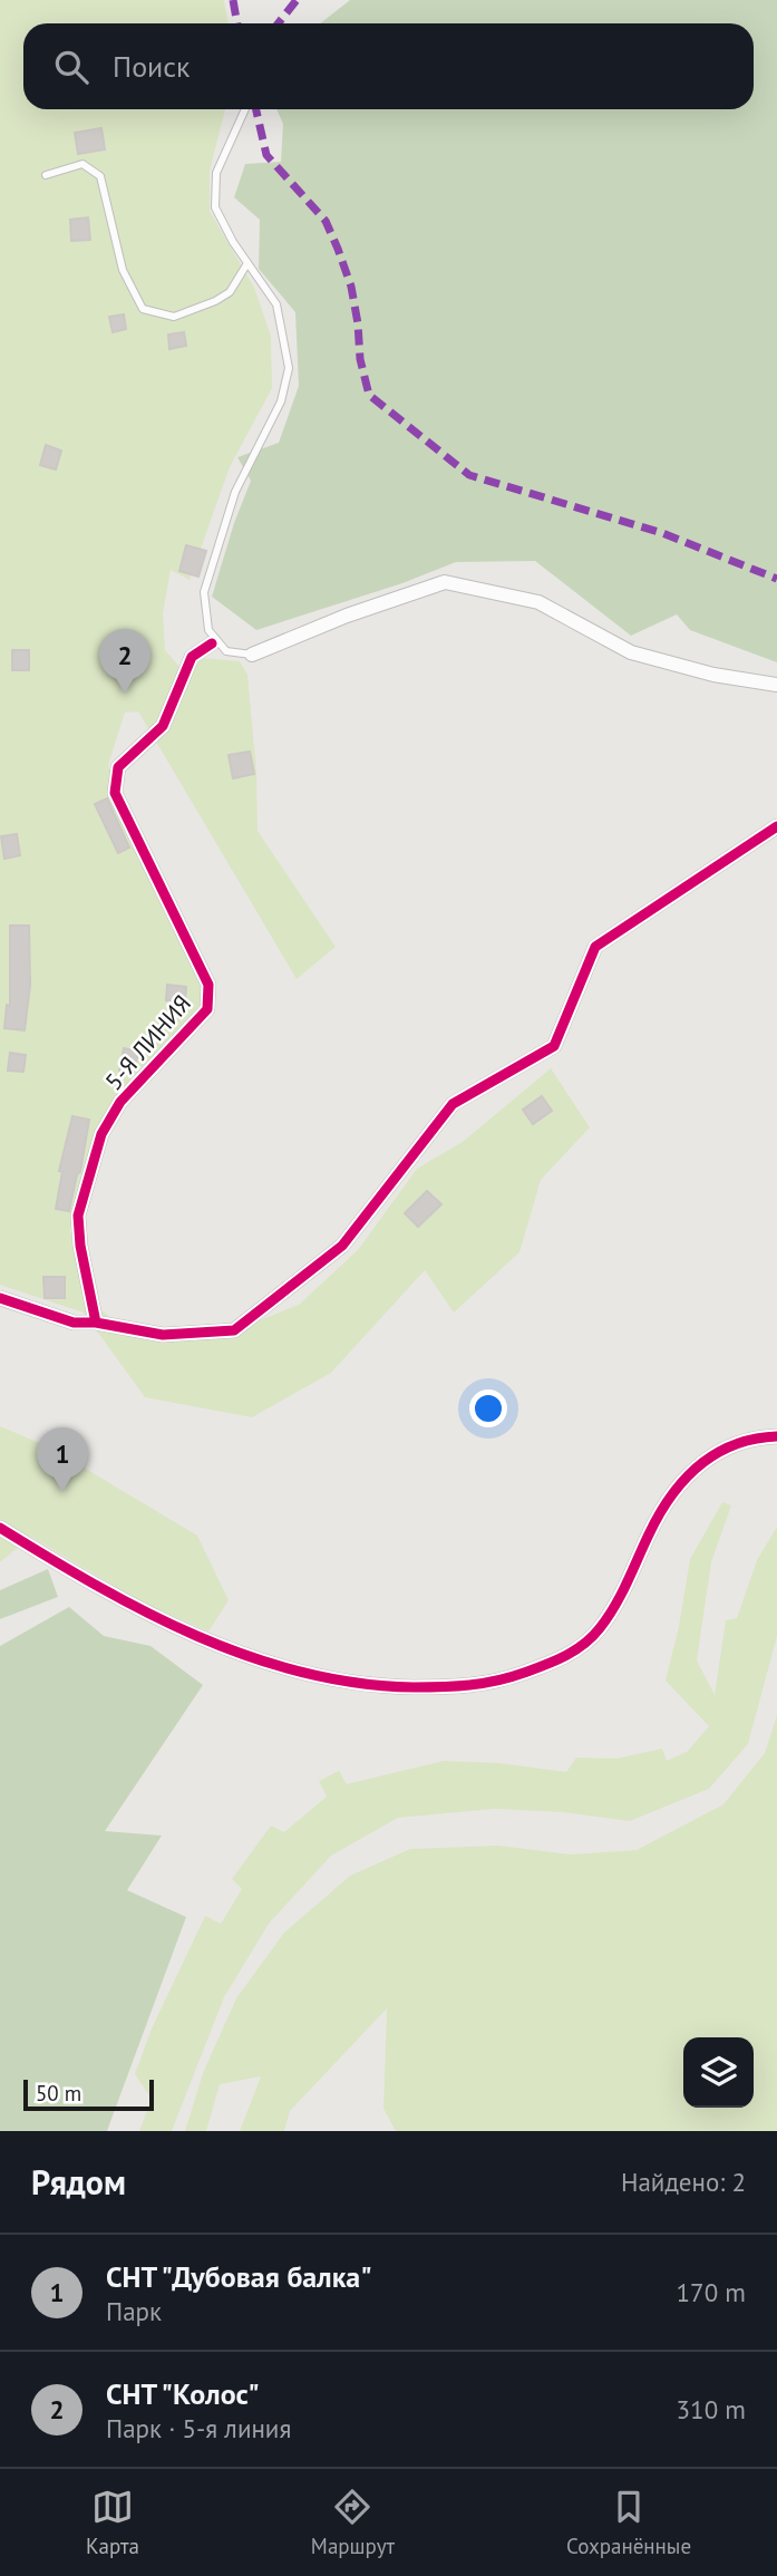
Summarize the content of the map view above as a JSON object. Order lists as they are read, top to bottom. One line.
{"streets":{"street":["5-Я ЛИНИЯ"]},"scale_bar":"50 m","page":{"search":"Поиск","pins":["2","1"],"scale":"50 m","heading":["Рядом","Найдено: 2"],"list":[{"mark":"1","name":"СНТ \"Дубовая балка\"","note":"Парк","value":"170 m"},{"mark":"2","name":"СНТ \"Колос\"","note":"Парк · 5-я линия","value":"310 m"}],"nav":["Карта","Маршрут","Сохранённые"]}}
